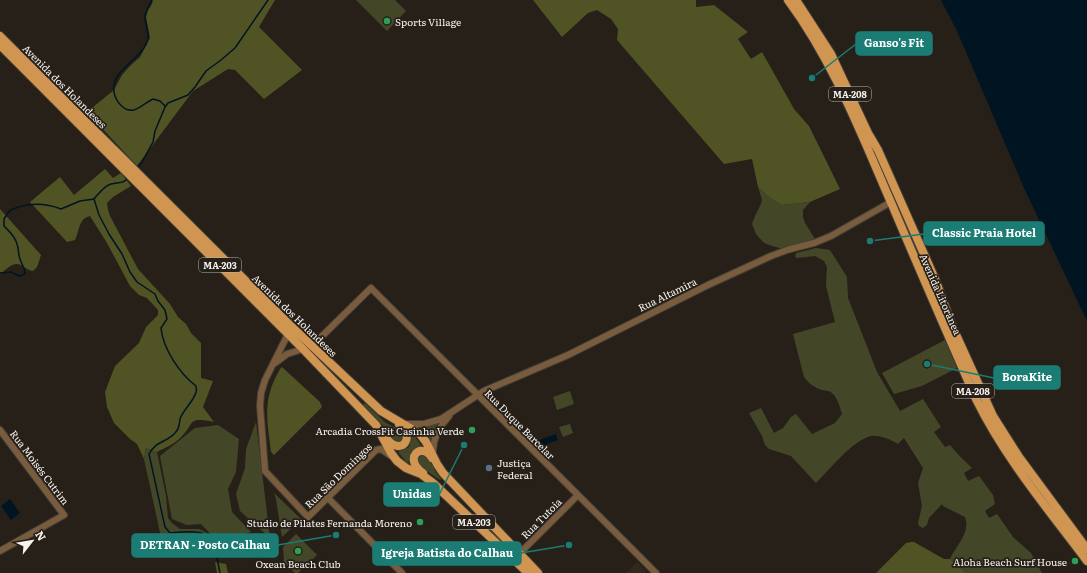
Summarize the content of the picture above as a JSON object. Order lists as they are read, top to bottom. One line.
{"streets":{"main road":["Avenida dos Holandeses","MA-208","MA-203","Avenida Litorânea"],"street":["Rua Altamira","Rua Duque Barcelar","Rua Moisés Cutrim","Rua São Domingos","Rua Tutoia"]},"crossings":[["Avenida dos Holandeses","Rua Altamira"],["Avenida dos Holandeses","Rua Duque Barcelar"],["Avenida dos Holandeses","Rua São Domingos"],["Avenida dos Holandeses","Rua Tutoia"],["Rua Altamira","Avenida Litorânea"],["Rua Altamira","Rua Duque Barcelar"],["Rua Duque Barcelar","Rua Tutoia"]],"places":["Sports Village","Ganso's Fit","Classic Praia Hotel","BoraKite","Arcadia CrossFit Casinha Verde","Unidas","Justiça Federal","Studio de Pilates Fernanda Moreno","DETRAN - Posto Calhau","Igreja Batista do Calhau","Oxean Beach Club","Aloha Beach Surf House"],"north":"top right"}
